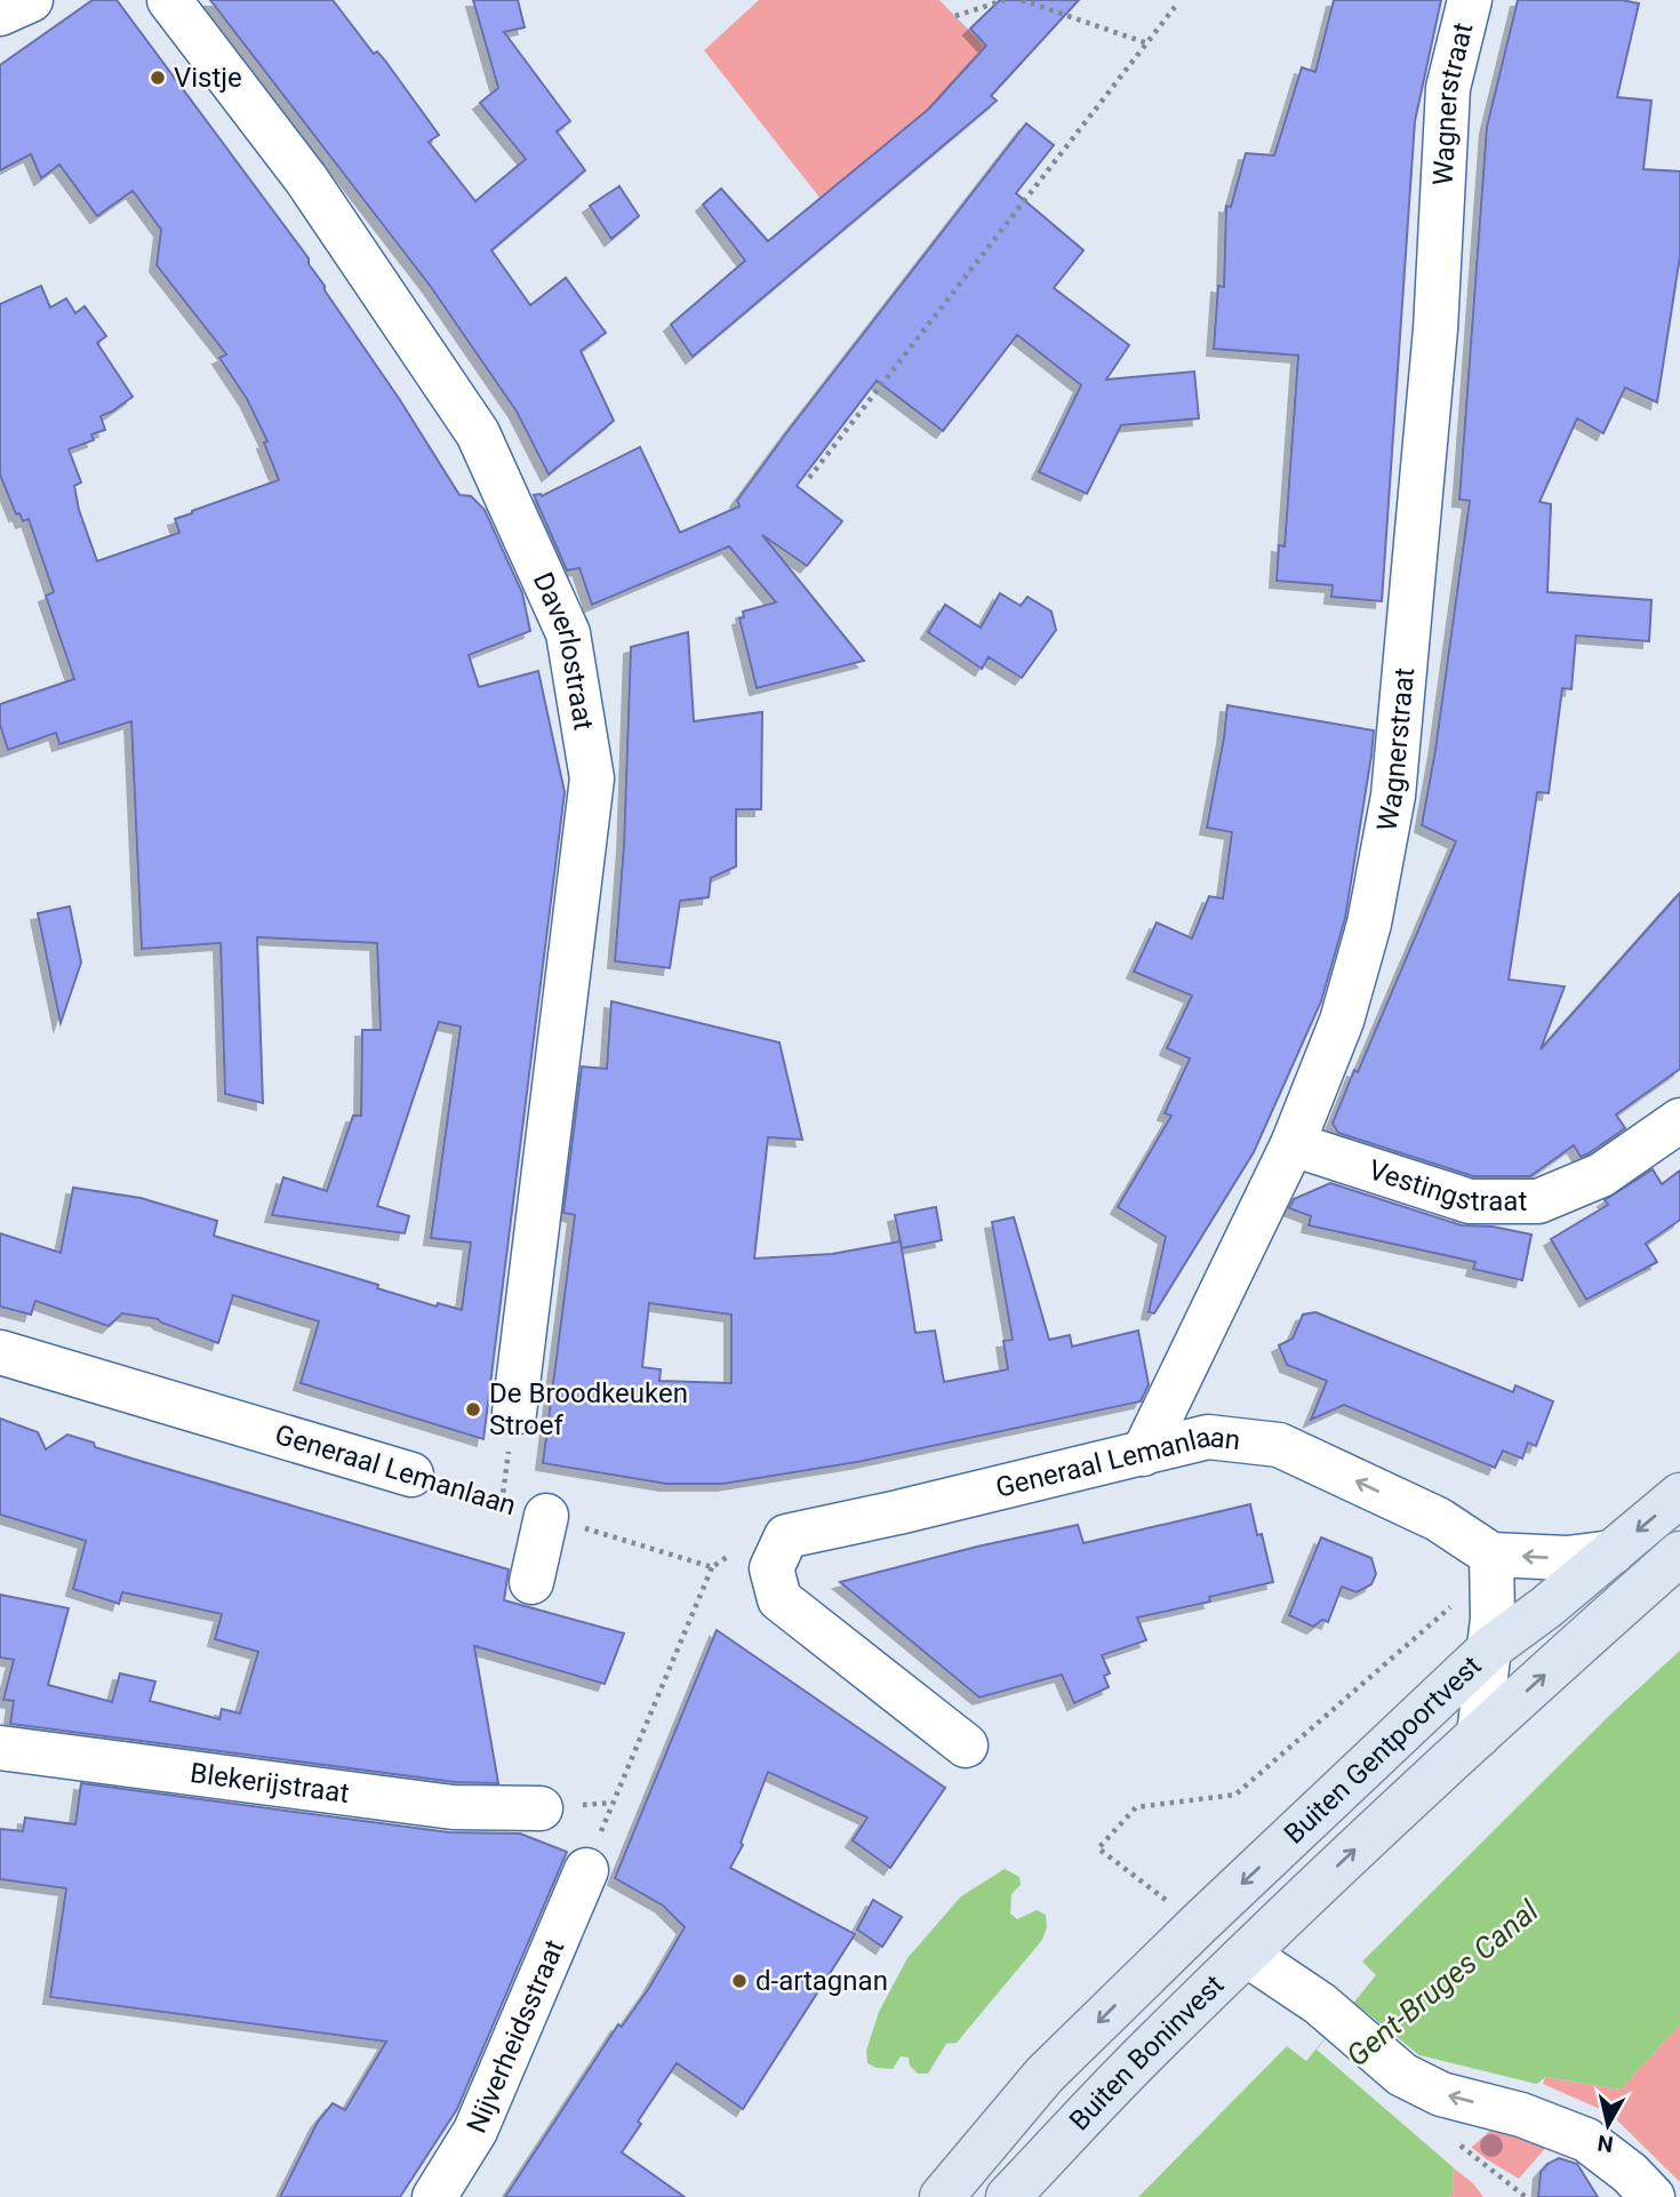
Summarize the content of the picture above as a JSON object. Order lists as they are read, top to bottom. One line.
{"streets":{"main road":["Buiten Gentpoortvest","Buiten Boninvest"],"street":["Wagnerstraat","Daverlostraat","Vestingstraat","Generaal Lemanlaan","Blekerijstraat","Nijverheidsstraat"]},"crossings":[["Wagnerstraat","Vestingstraat"],["Wagnerstraat","Generaal Lemanlaan"],["Buiten Gentpoortvest","Buiten Boninvest"]],"water":["Gent-Bruges Canal"],"places":["Vistje","De Broodkeuken Stroef","d-artagnan"],"north":"bottom"}
